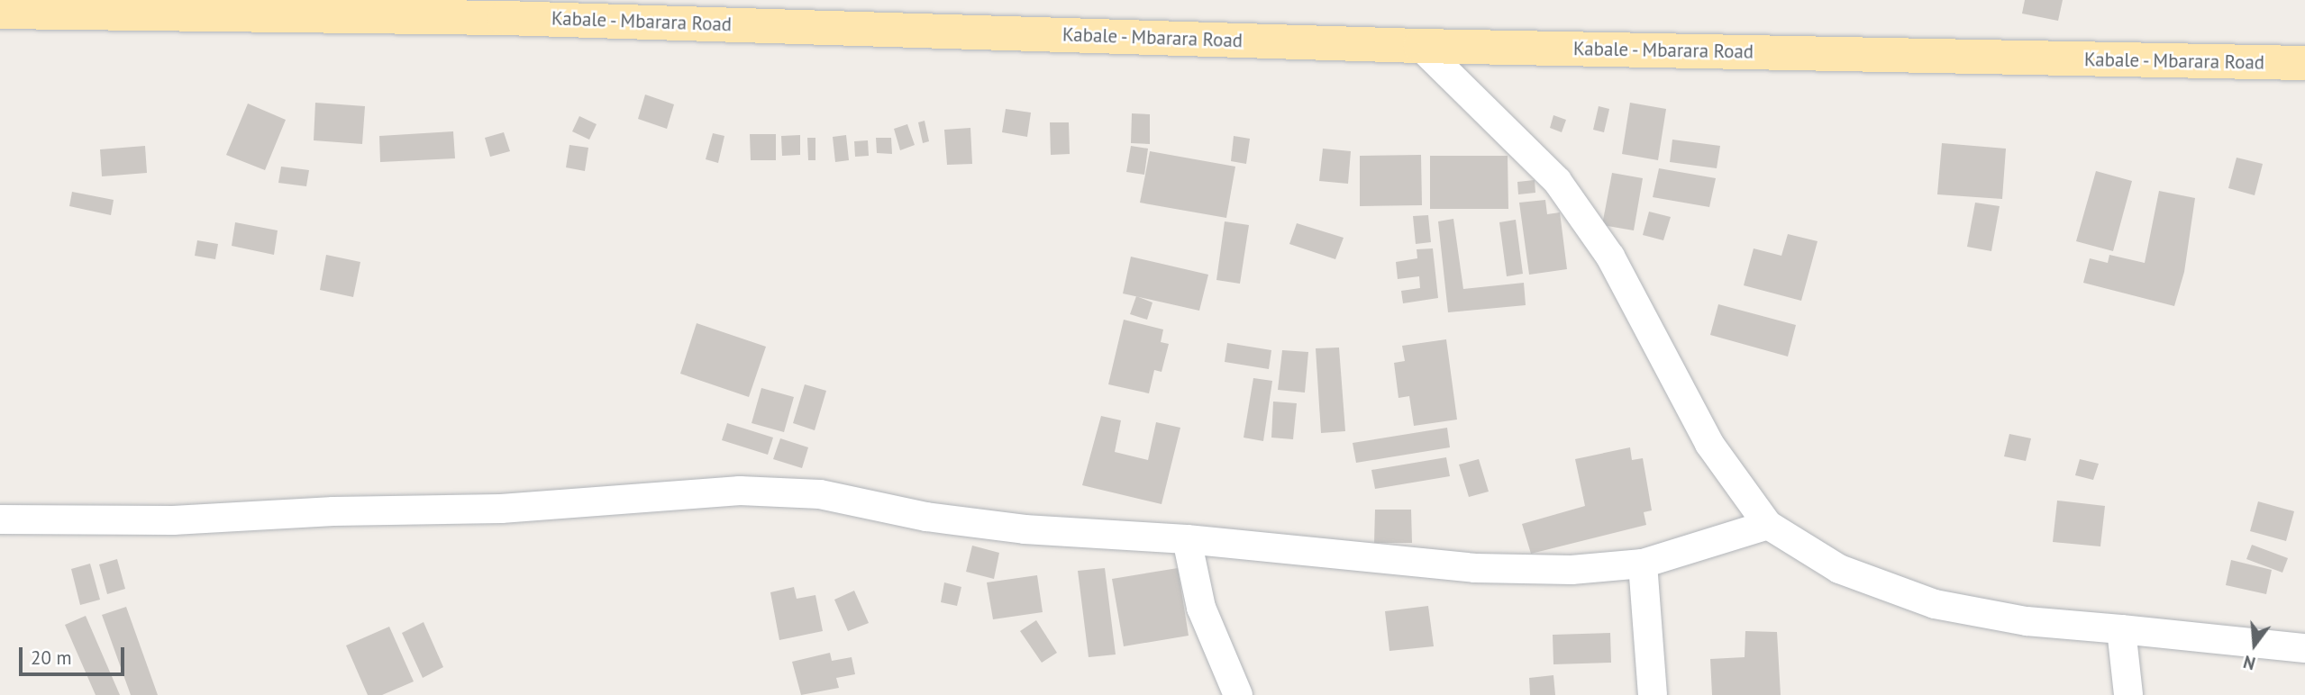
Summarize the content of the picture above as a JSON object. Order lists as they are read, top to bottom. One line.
{"streets":{"main road":["Kabale - Mbarara Road"]},"scale_bar":"20 m","north":"bottom"}
